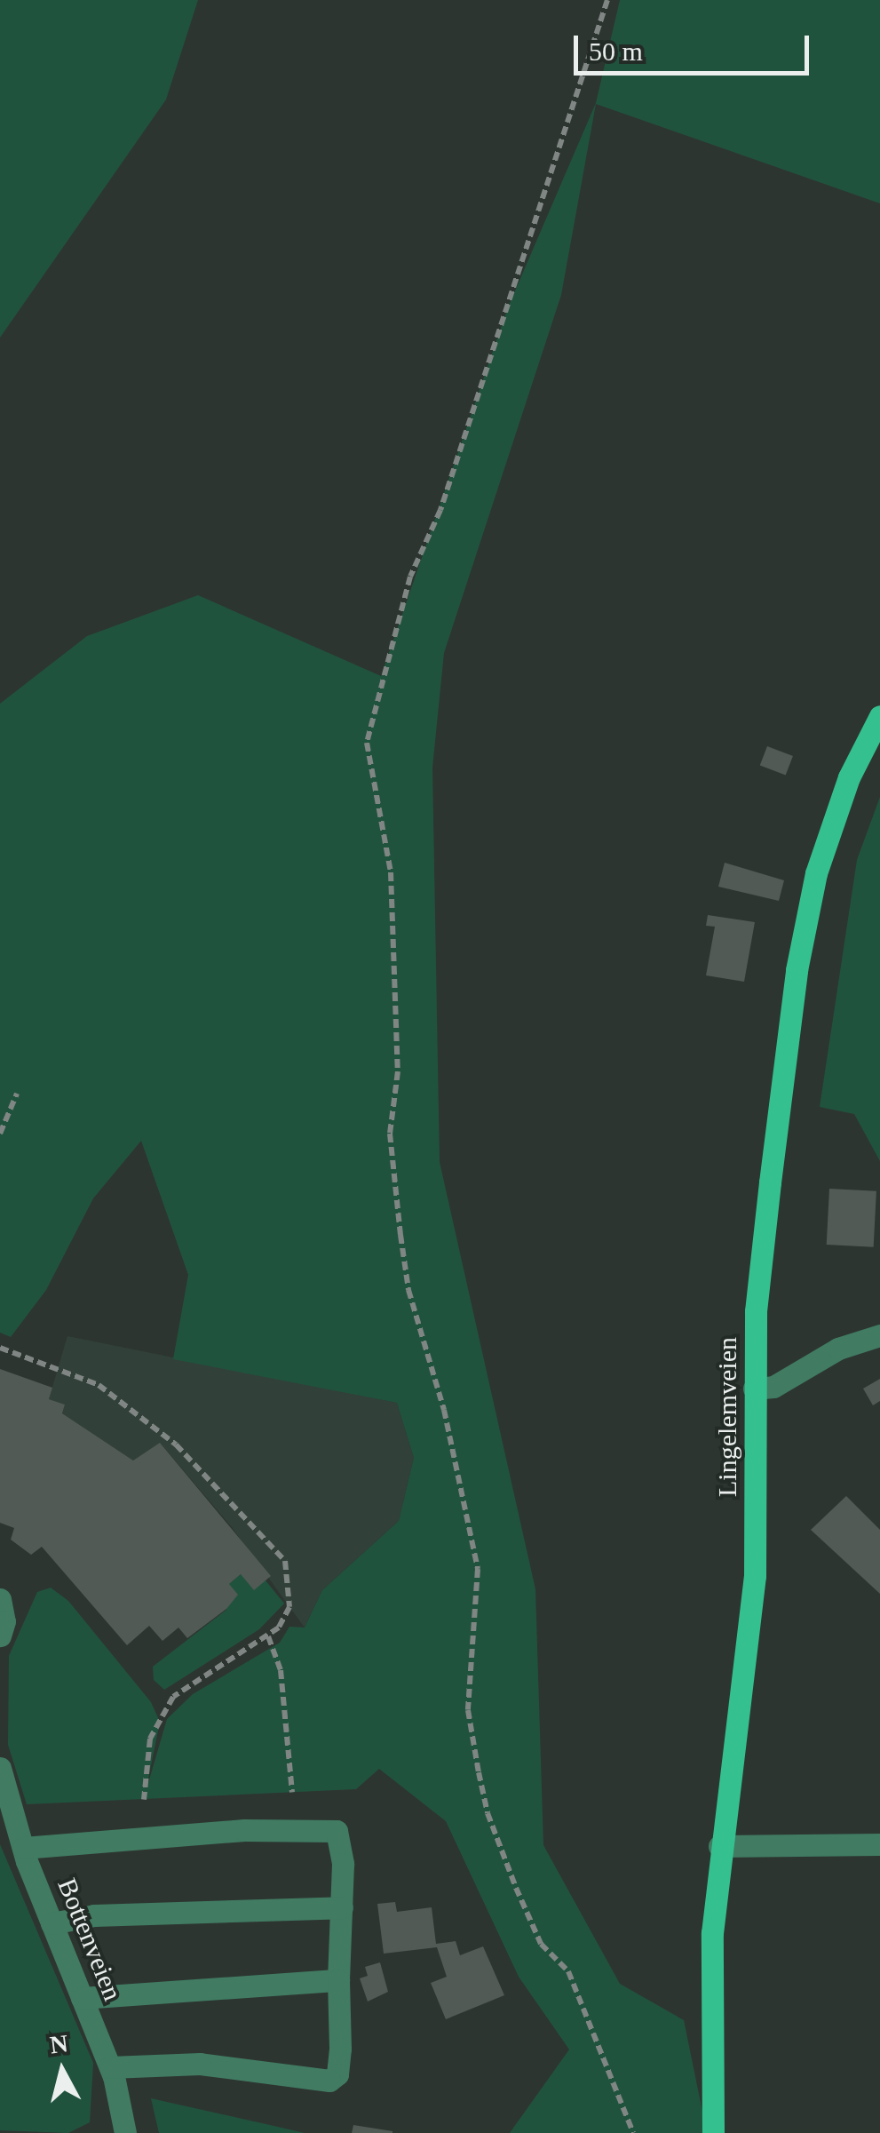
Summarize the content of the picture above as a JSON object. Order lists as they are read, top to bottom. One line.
{"streets":{"main road":["Lingelemveien"],"street":["Bottenveien"]},"scale_bar":"50 m","north":"top"}
